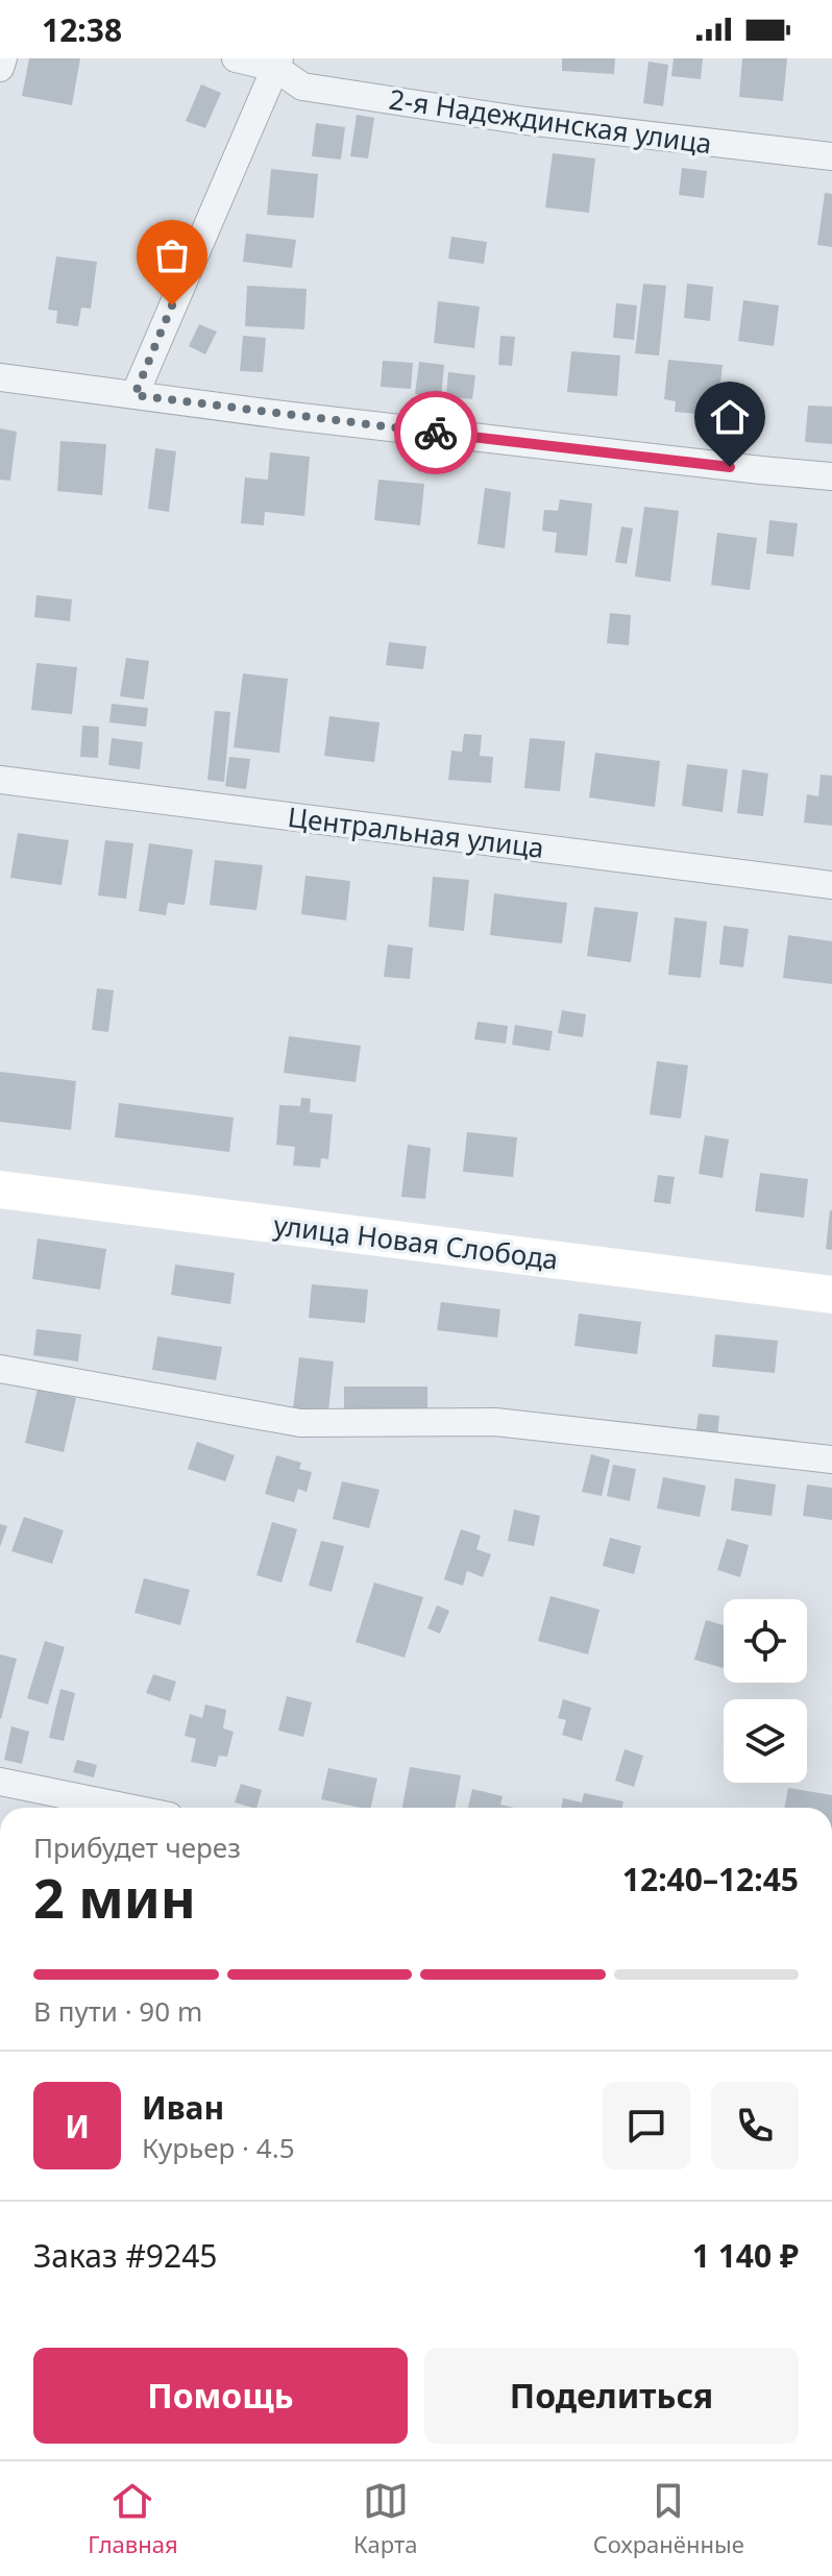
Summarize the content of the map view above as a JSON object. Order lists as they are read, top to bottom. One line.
{"streets":{"street":["2-я Надеждинская улица","Центральная улица","улица Новая Слобода"]},"page":{"status":"12:38","heading":["2 мин","Прибудет через","12:40–12:45"],"panel":["Иван","Курьер · 4.5","Заказ #9245","1 140 ₽"],"bar":"В пути · 90 m","round":"И","buttons":["Помощь","Поделиться"],"tabs":["Главная","Карта","Сохранённые"]}}
